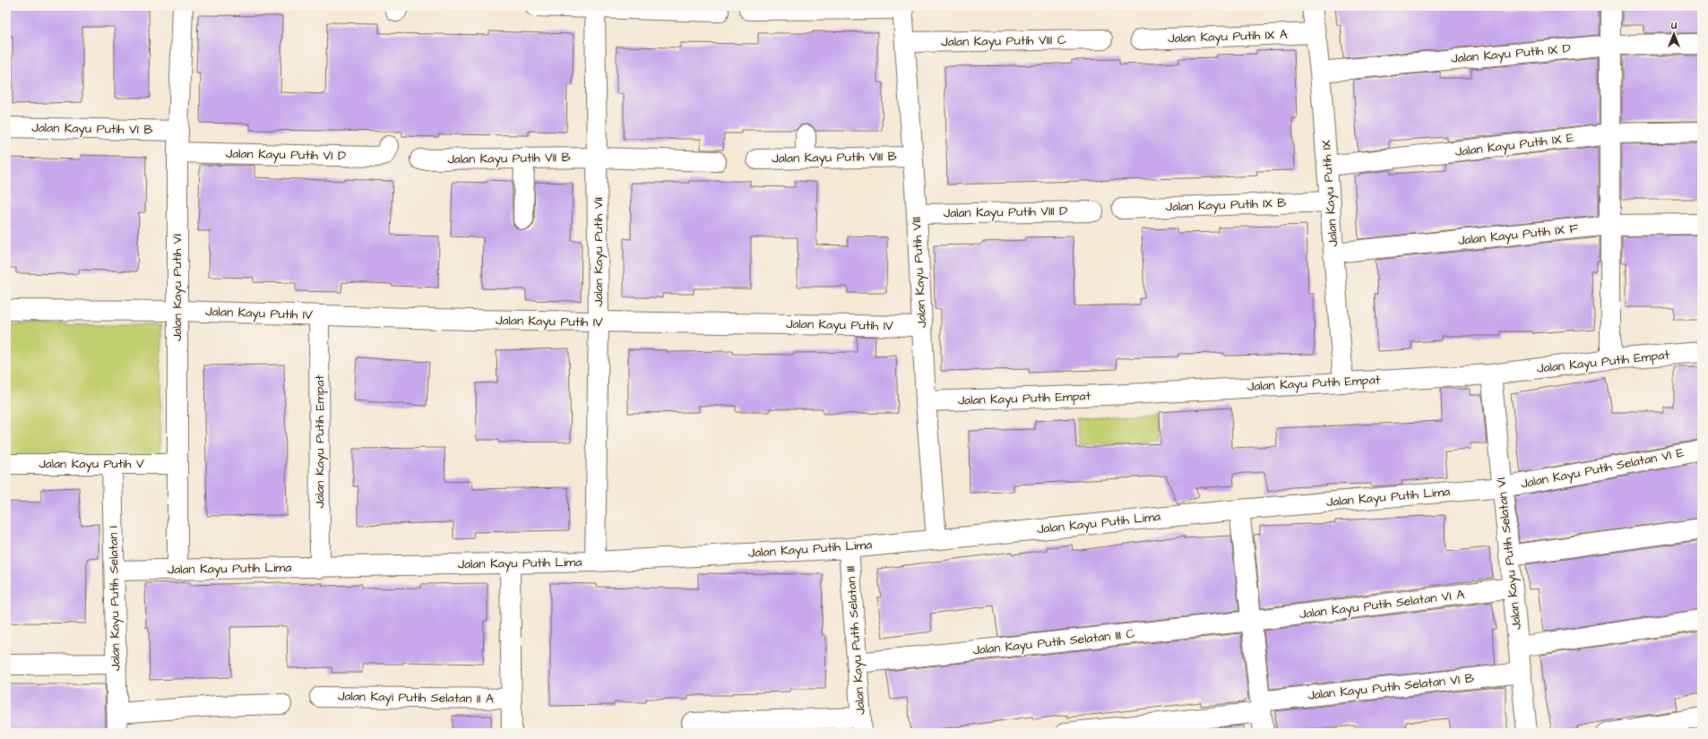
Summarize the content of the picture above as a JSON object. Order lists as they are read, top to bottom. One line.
{"streets":{"street":["Jalan Kayu Putih IX A","Jalan Kayu Putih VIII C","Jalan Kayu Putih IX D","Jalan Kayu Putih VI B","Jalan Kayu Putih IX E","Jalan Kayu Putih VI D","Jalan Kayu Putih VIII B","Jalan Kayu Putih VII B","Jalan Kayu Putih IX","Jalan Kayu Putih IX B","Jalan Kayu Putih VIII D","Jalan Kayu Putih IX F","Jalan Kayu Putih VII","Jalan Kayu Putih VIII","Jalan Kayu Putih VI","Jalan Kayu Putih IV","Jalan Kayu Putih Empat","Jalan Kayu Putih V","Jalan Kayu Putih Selatan VI E","Jalan Kayu Putih Lima","Jalan Kayu Putih Selatan VI","Jalan Kayu Putih Selatan I","Jalan Kayu Putih Selatan VI A","Jalan Kayu Putih Selatan III","Jalan Kayu Putih Selatan III C","Jalan Kayu Putih Selatan VI B","Jalan Kayi Putih Selatan II A"]},"crossings":[["Jalan Kayu Putih IX A","Jalan Kayu Putih IX"],["Jalan Kayu Putih VIII C","Jalan Kayu Putih VIII"],["Jalan Kayu Putih IX D","Jalan Kayu Putih IX"],["Jalan Kayu Putih VI B","Jalan Kayu Putih VI"],["Jalan Kayu Putih IX E","Jalan Kayu Putih IX"],["Jalan Kayu Putih VI D","Jalan Kayu Putih VI"],["Jalan Kayu Putih VIII B","Jalan Kayu Putih VIII"],["Jalan Kayu Putih VII B","Jalan Kayu Putih VII"],["Jalan Kayu Putih IX","Jalan Kayu Putih IX B"],["Jalan Kayu Putih IX","Jalan Kayu Putih IX F"],["Jalan Kayu Putih IX","Jalan Kayu Putih Empat"],["Jalan Kayu Putih VIII D","Jalan Kayu Putih VIII"],["Jalan Kayu Putih VII","Jalan Kayu Putih IV"],["Jalan Kayu Putih VII","Jalan Kayu Putih Lima"],["Jalan Kayu Putih VIII","Jalan Kayu Putih IV"],["Jalan Kayu Putih VIII","Jalan Kayu Putih Empat"],["Jalan Kayu Putih VIII","Jalan Kayu Putih Lima"],["Jalan Kayu Putih VI","Jalan Kayu Putih IV"],["Jalan Kayu Putih VI","Jalan Kayu Putih V"],["Jalan Kayu Putih VI","Jalan Kayu Putih Lima"],["Jalan Kayu Putih IV","Jalan Kayu Putih Empat"],["Jalan Kayu Putih Empat","Jalan Kayu Putih Lima"],["Jalan Kayu Putih Empat","Jalan Kayu Putih Selatan VI"],["Jalan Kayu Putih V","Jalan Kayu Putih Selatan I"],["Jalan Kayu Putih Selatan VI E","Jalan Kayu Putih Lima"],["Jalan Kayu Putih Selatan VI E","Jalan Kayu Putih Selatan VI"],["Jalan Kayu Putih Lima","Jalan Kayu Putih Selatan VI"],["Jalan Kayu Putih Lima","Jalan Kayu Putih Selatan I"],["Jalan Kayu Putih Lima","Jalan Kayu Putih Selatan III"],["Jalan Kayu Putih Selatan VI","Jalan Kayu Putih Selatan VI A"],["Jalan Kayu Putih Selatan VI","Jalan Kayu Putih Selatan VI B"],["Jalan Kayu Putih Selatan VI A","Jalan Kayu Putih Selatan III C"],["Jalan Kayu Putih Selatan III","Jalan Kayu Putih Selatan III C"]],"north":"top"}
